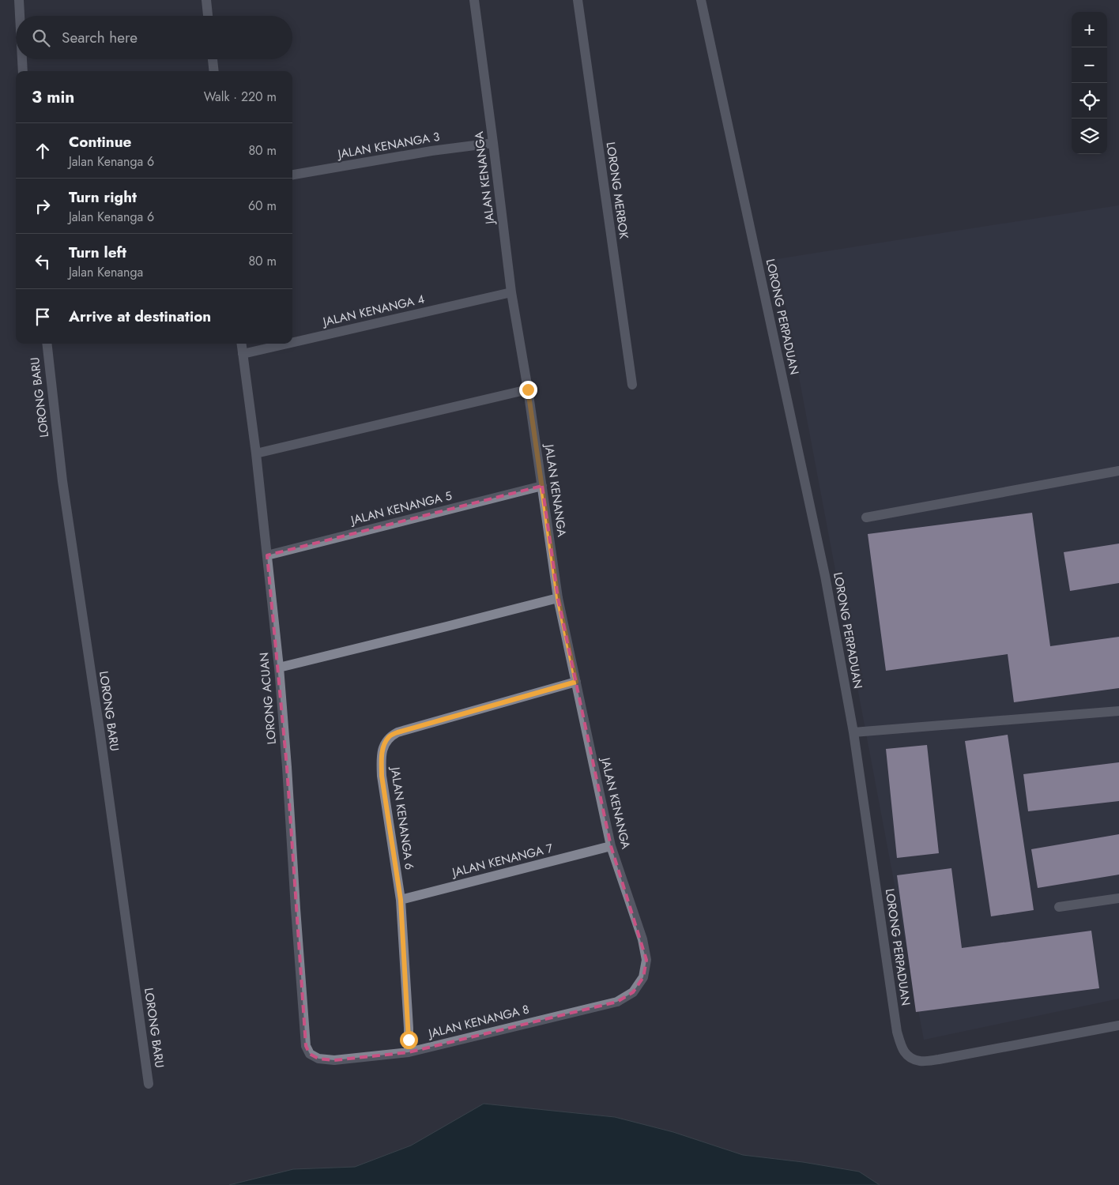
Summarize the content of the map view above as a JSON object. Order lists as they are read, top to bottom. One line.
{"streets":{"street":["JALAN KENANGA 3","JALAN KENANGA","LORONG MERBOK","JALAN KENANGA 4","LORONG PERPADUAN","LORONG BARU","JALAN KENANGA 5","LORONG ACUAN","JALAN KENANGA 6","JALAN KENANGA 7","JALAN KENANGA 8"]},"crossings":[["JALAN KENANGA 3","JALAN KENANGA"],["JALAN KENANGA","JALAN KENANGA 4"],["JALAN KENANGA","JALAN KENANGA 5"],["JALAN KENANGA","JALAN KENANGA 6"],["JALAN KENANGA","JALAN KENANGA 7"],["JALAN KENANGA","JALAN KENANGA 8"],["JALAN KENANGA 4","LORONG ACUAN"],["JALAN KENANGA 5","LORONG ACUAN"],["LORONG ACUAN","JALAN KENANGA 8"],["JALAN KENANGA 6","JALAN KENANGA 7"],["JALAN KENANGA 6","JALAN KENANGA 8"]],"page":{"map_buttons":["+","−"],"search":"Search here","heading":["3 min","Walk · 220 m"],"list":[["Continue","Jalan Kenanga 6","80 m"],["Turn right","Jalan Kenanga 6","60 m"],["Turn left","Jalan Kenanga","80 m"],"Arrive at destination"]}}
